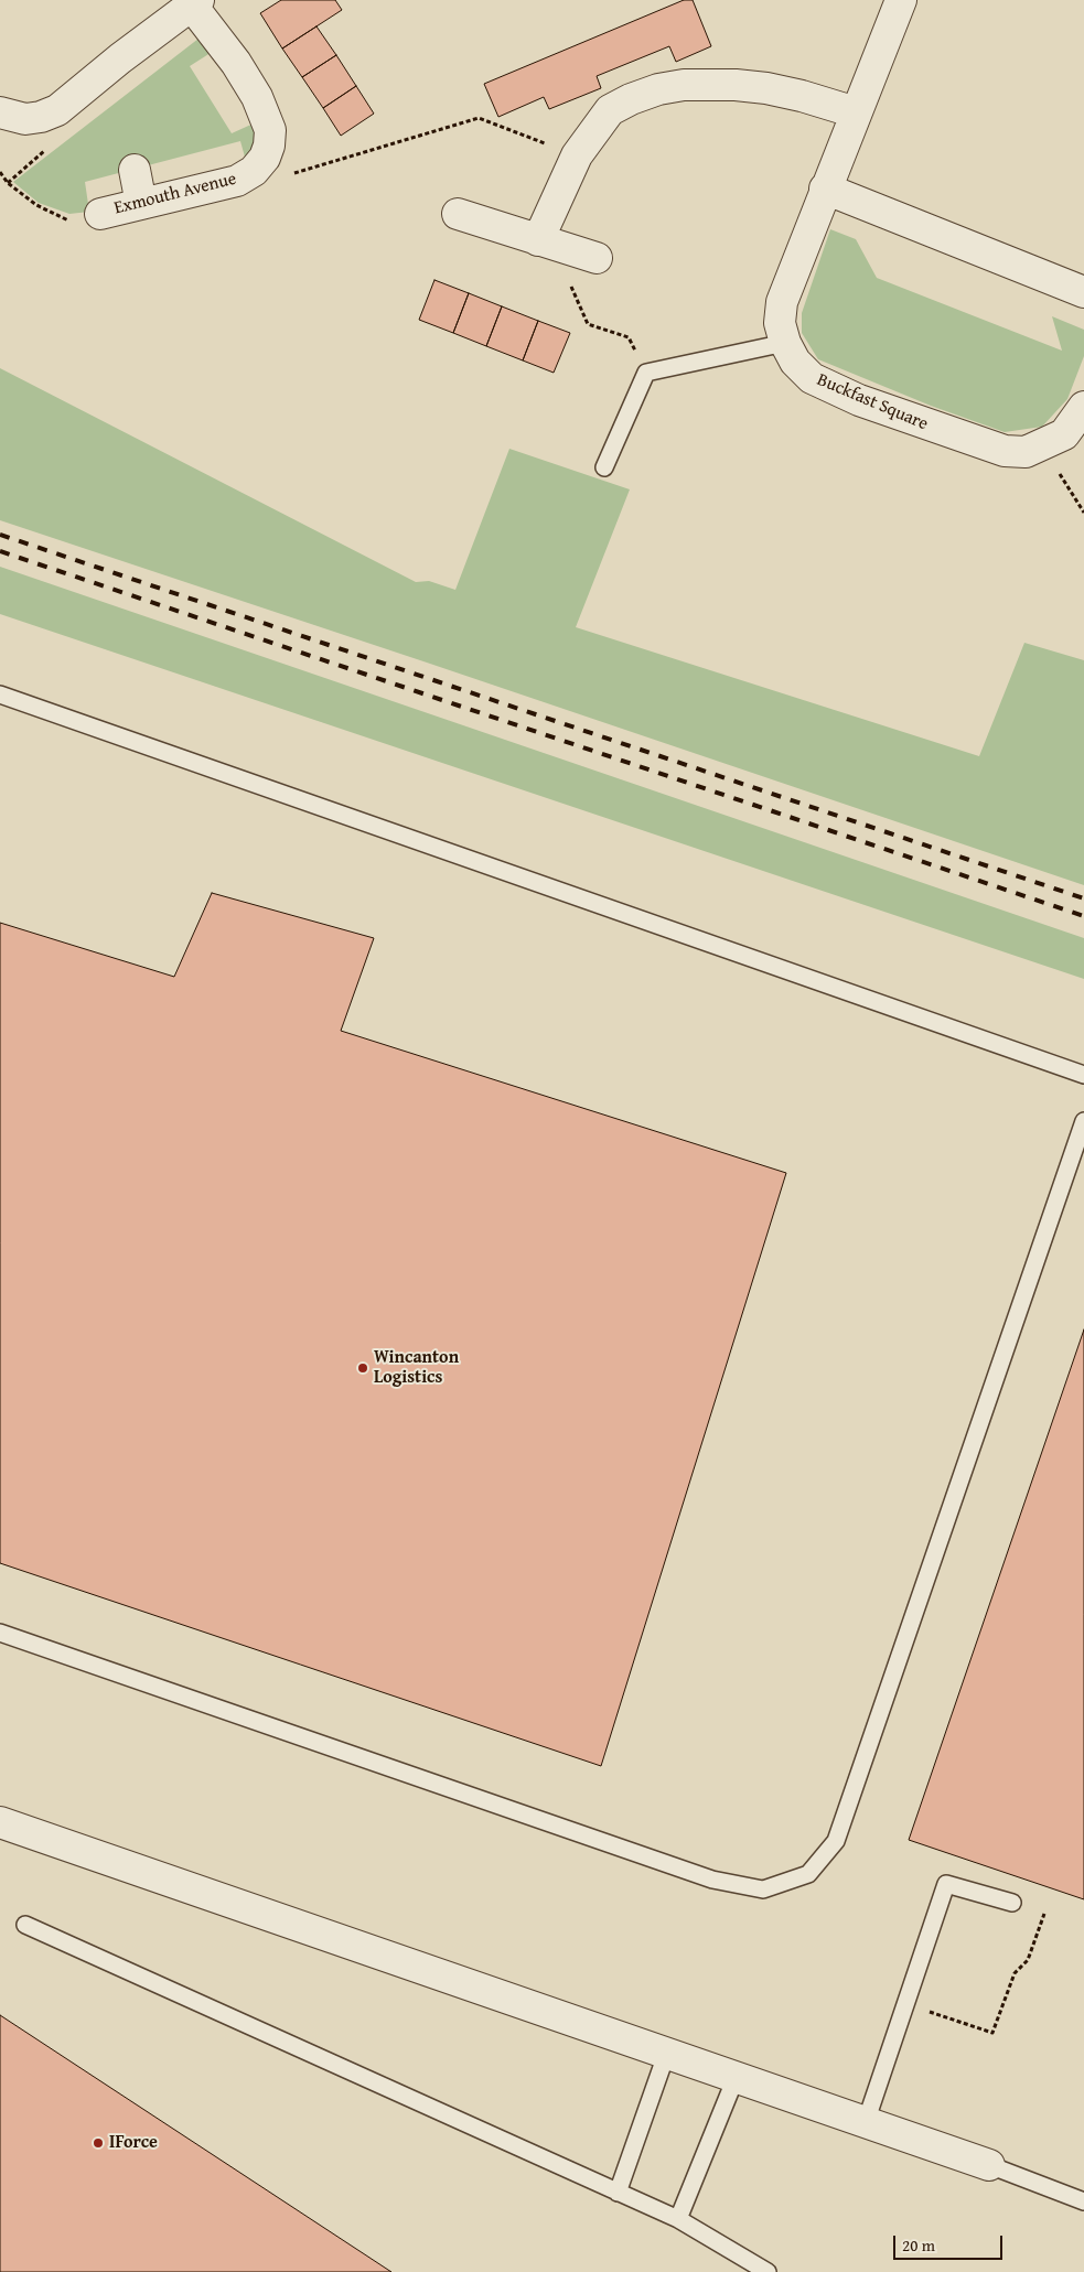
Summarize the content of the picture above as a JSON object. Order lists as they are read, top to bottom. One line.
{"streets":{"street":["Exmouth Avenue","Buckfast Square"]},"places":["Wincanton Logistics","IForce"],"scale_bar":"20 m"}
